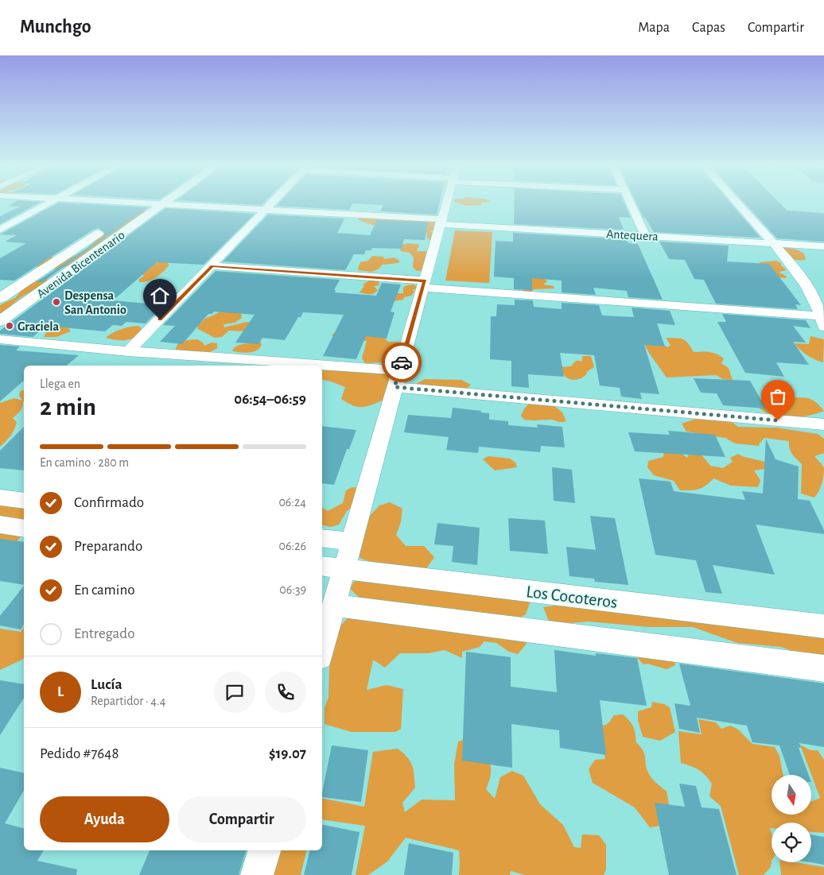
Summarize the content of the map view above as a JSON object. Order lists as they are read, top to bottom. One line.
{"streets":{"street":["Antequera","Avenida Bicentenario","Los Cocoteros"]},"crossings":[["Antequera","Avenida Bicentenario"]],"places":["Despensa San Antonio","Graciela"],"north":"bottom","page":{"header":"Munchgo","nav":["Mapa","Capas","Compartir"],"heading":["2 min","Llega en","06:54–06:59"],"panel":["Lucía","Repartidor · 4.4","Pedido #7648","$19.07"],"bar":"En camino · 280 m","list":[["Confirmado","06:24"],["Preparando","06:26"],["En camino","06:39"],"Entregado"],"round":"L","buttons":["Ayuda","Compartir"]}}
